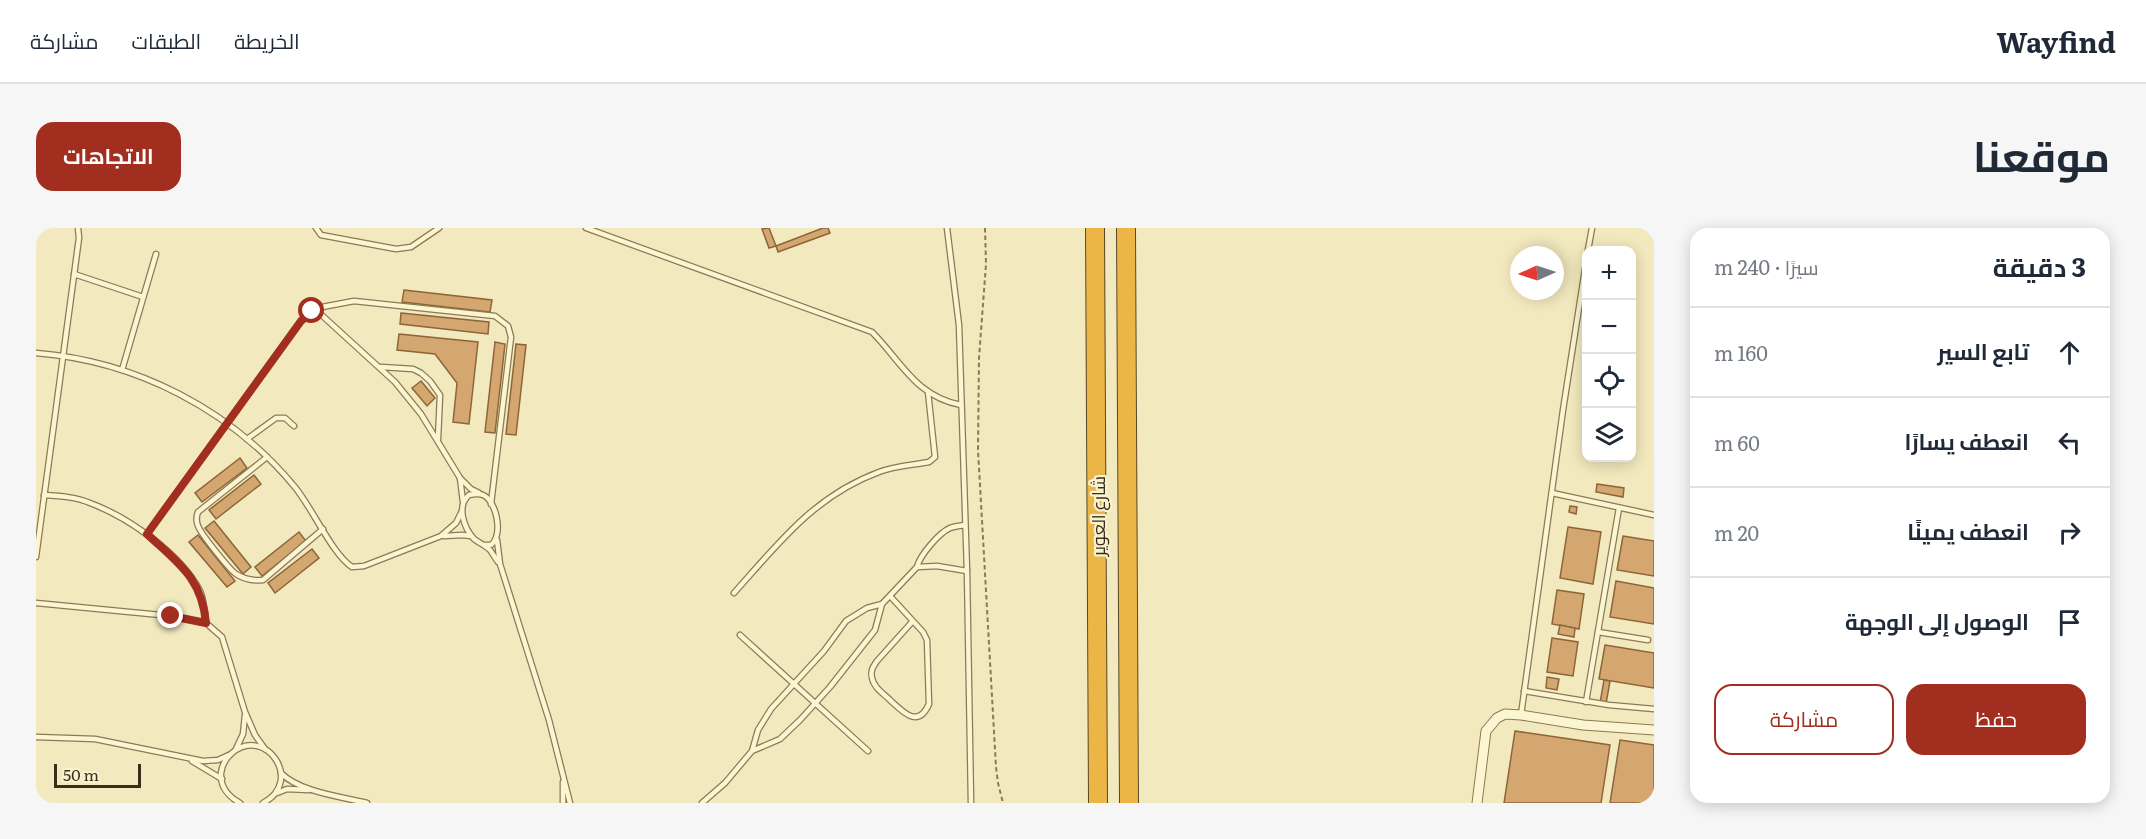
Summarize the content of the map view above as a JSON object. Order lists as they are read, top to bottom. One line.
{"streets":{"highway":["شارع العوير"]},"scale_bar":"50 m","north":"left","page":{"header":"Wayfind","nav":["الخريطة","الطبقات","مشاركة"],"title":"موقعنا","buttons":["الاتجاهات",["حفظ","مشاركة"]],"heading":["3 دقيقة","سيرًا · 240 m"],"map_buttons":["+","−"],"list":[["تابع السير","160 m"],["انعطف يسارًا","60 m"],["انعطف يمينًا","20 m"],"الوصول إلى الوجهة"],"scale":"50 m"}}
